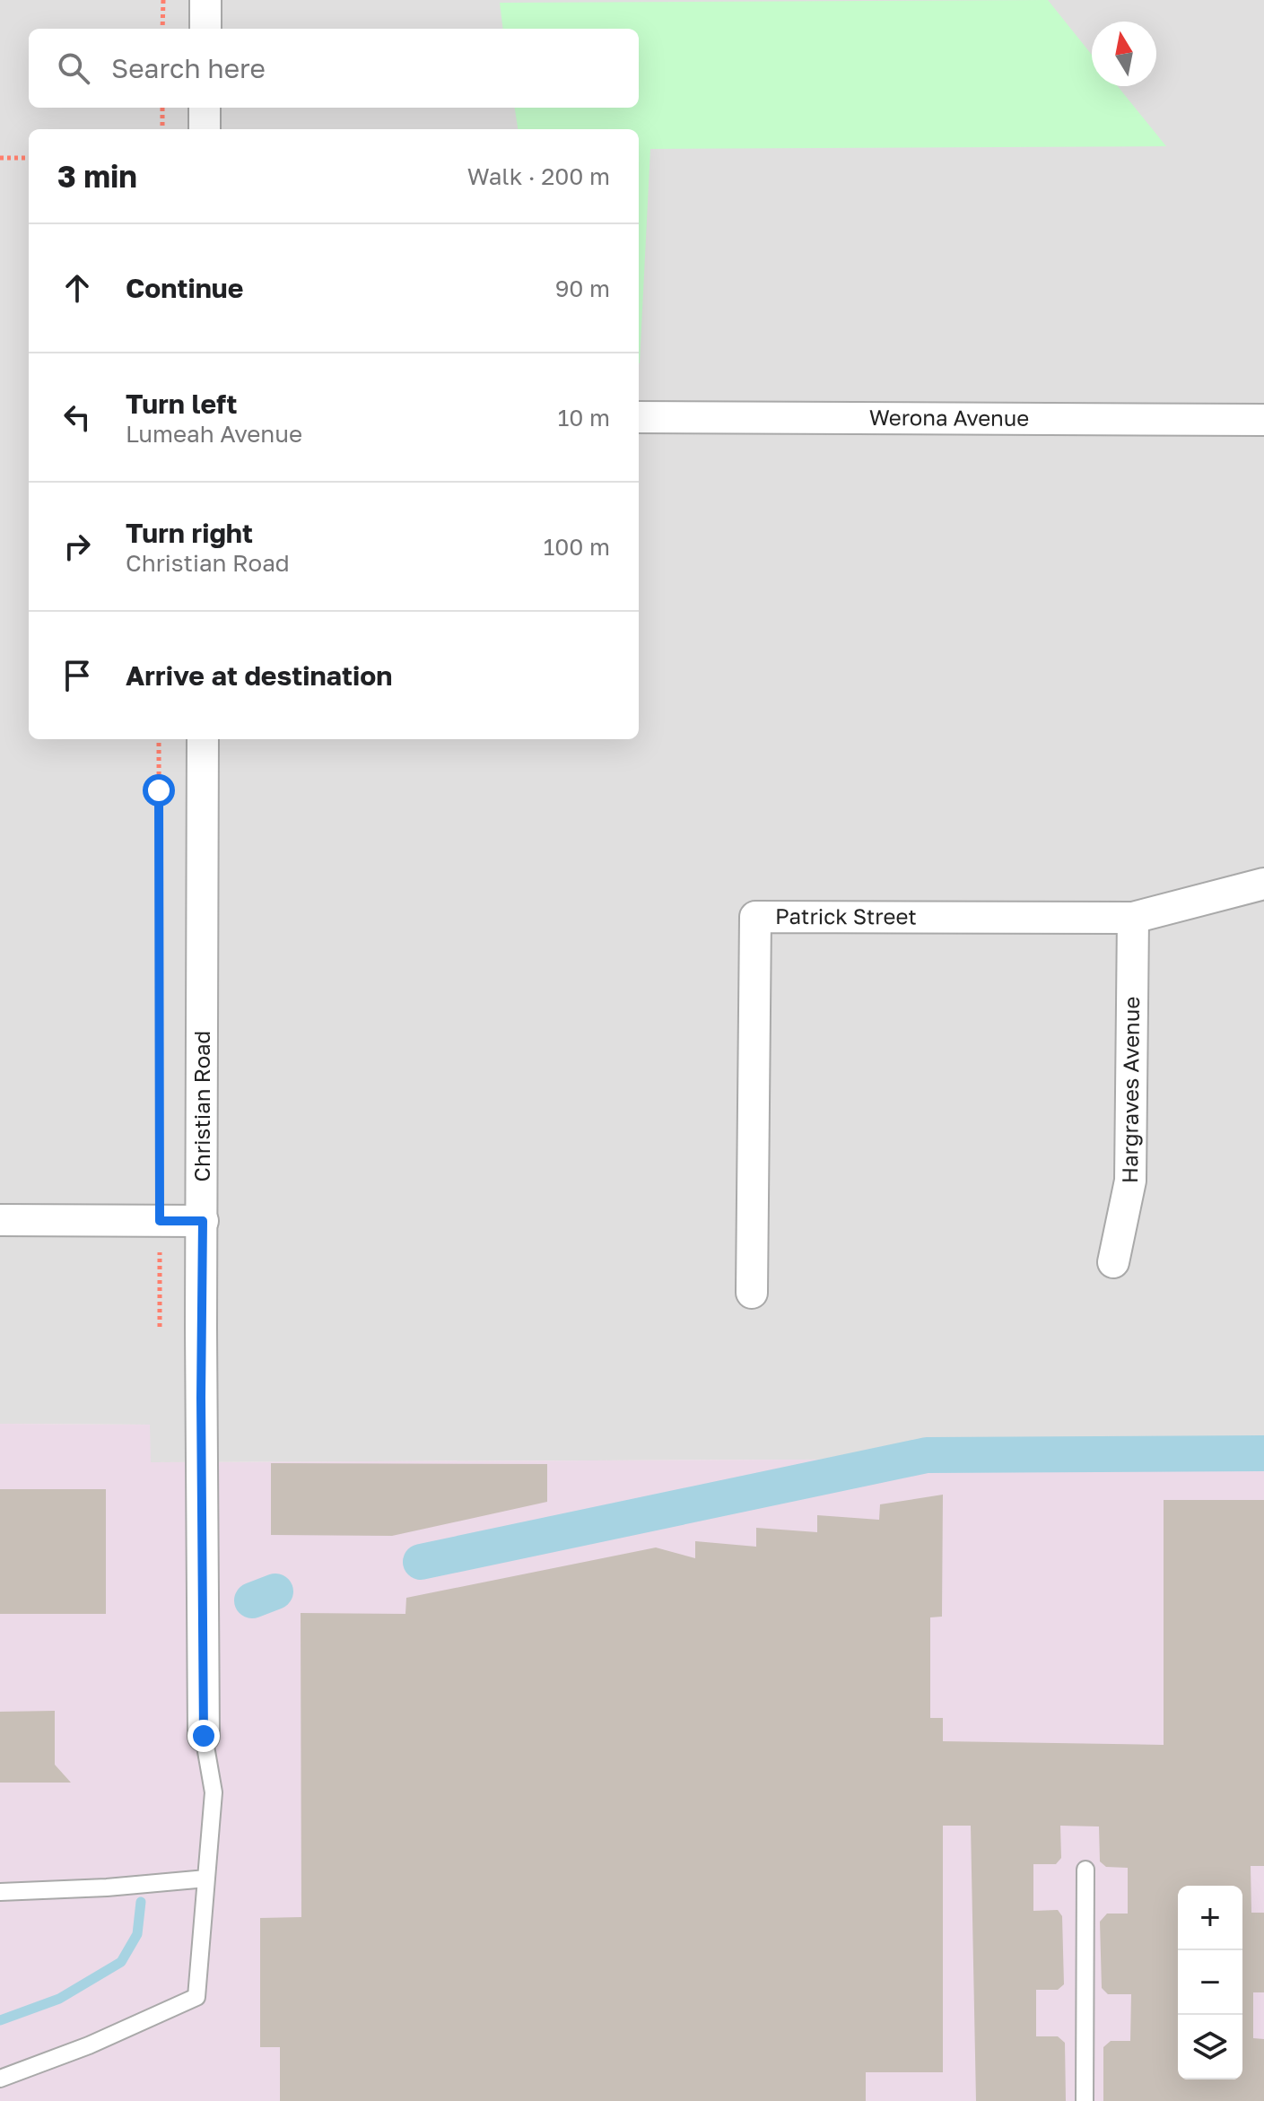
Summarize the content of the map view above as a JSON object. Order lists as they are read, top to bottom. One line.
{"streets":{"street":["Werona Avenue","Patrick Street","Hargraves Avenue","Christian Road"]},"crossings":[["Patrick Street","Hargraves Avenue"]],"north":"top","page":{"search":"Search here","heading":["3 min","Walk · 200 m"],"list":[["Continue","90 m"],["Turn left","Lumeah Avenue","10 m"],["Turn right","Christian Road","100 m"],"Arrive at destination"],"map_buttons":["+","−"]}}
